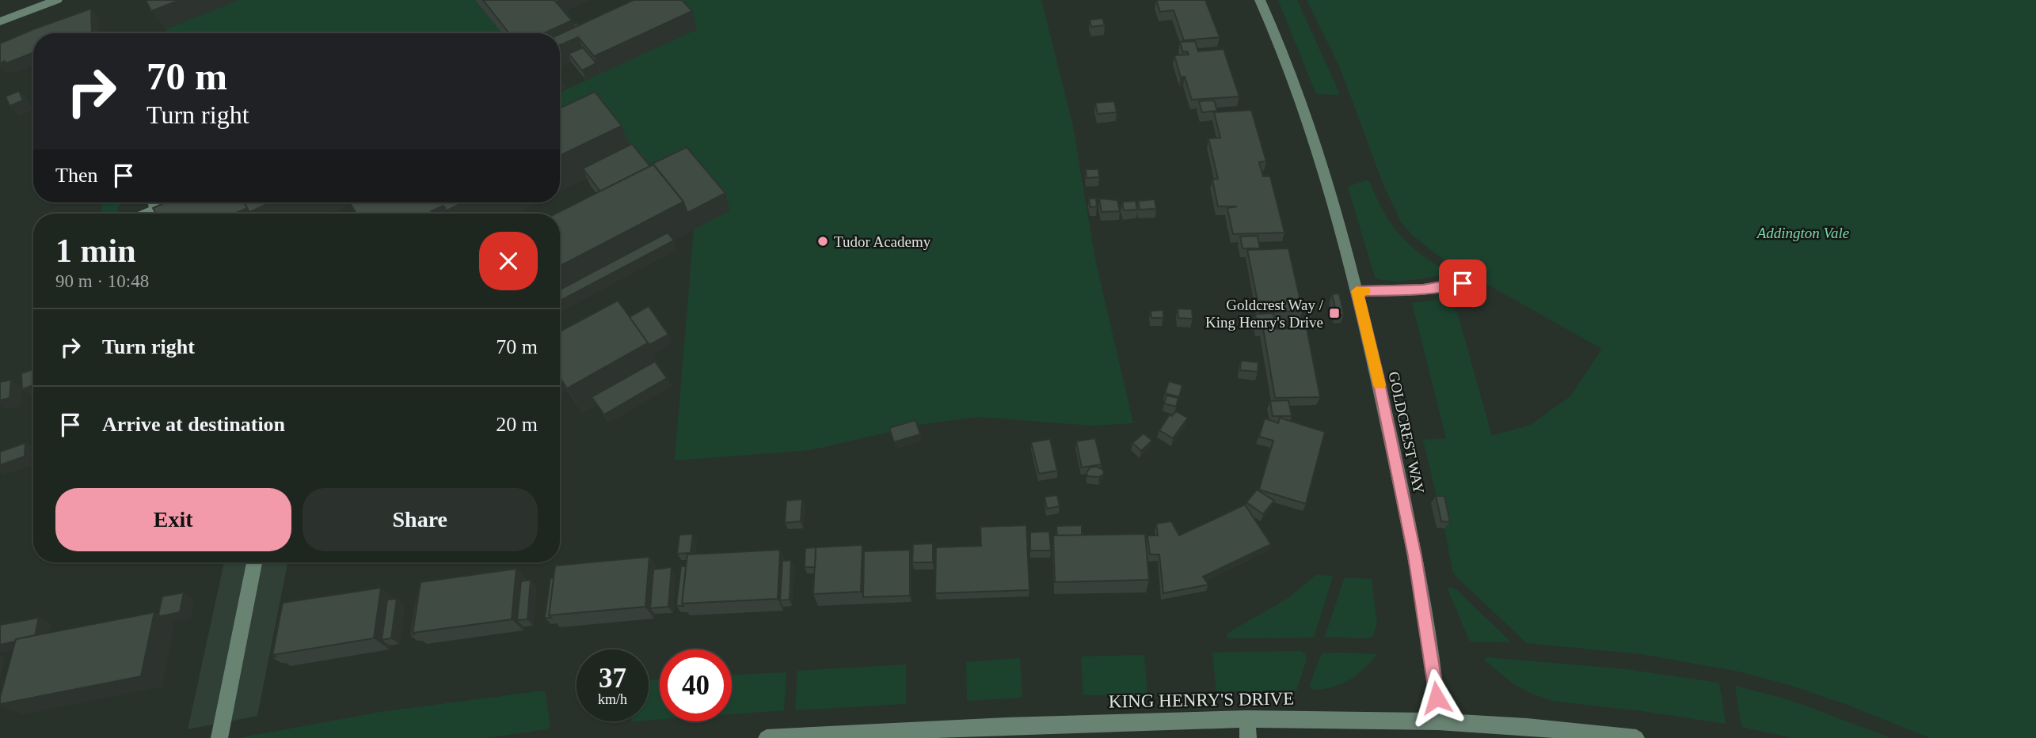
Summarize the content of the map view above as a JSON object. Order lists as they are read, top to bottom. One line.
{"streets":{"street":["GOLDCREST WAY","KING HENRY'S DRIVE"]},"crossings":[["GOLDCREST WAY","KING HENRY'S DRIVE"]],"parks":["Addington Vale"],"places":{"other":["Tudor Academy"],"transit":["Goldcrest Way / King Henry's Drive"]},"page":{"turn":["70 m","Turn right"],"then":"Then","heading":["1 min","90 m · 10:48"],"list":[{"name":"Turn right","value":"70 m"},{"name":"Arrive at destination","value":"20 m"}],"buttons":["Exit","Share"],"speed":"37 km/h","limit":"40"}}
